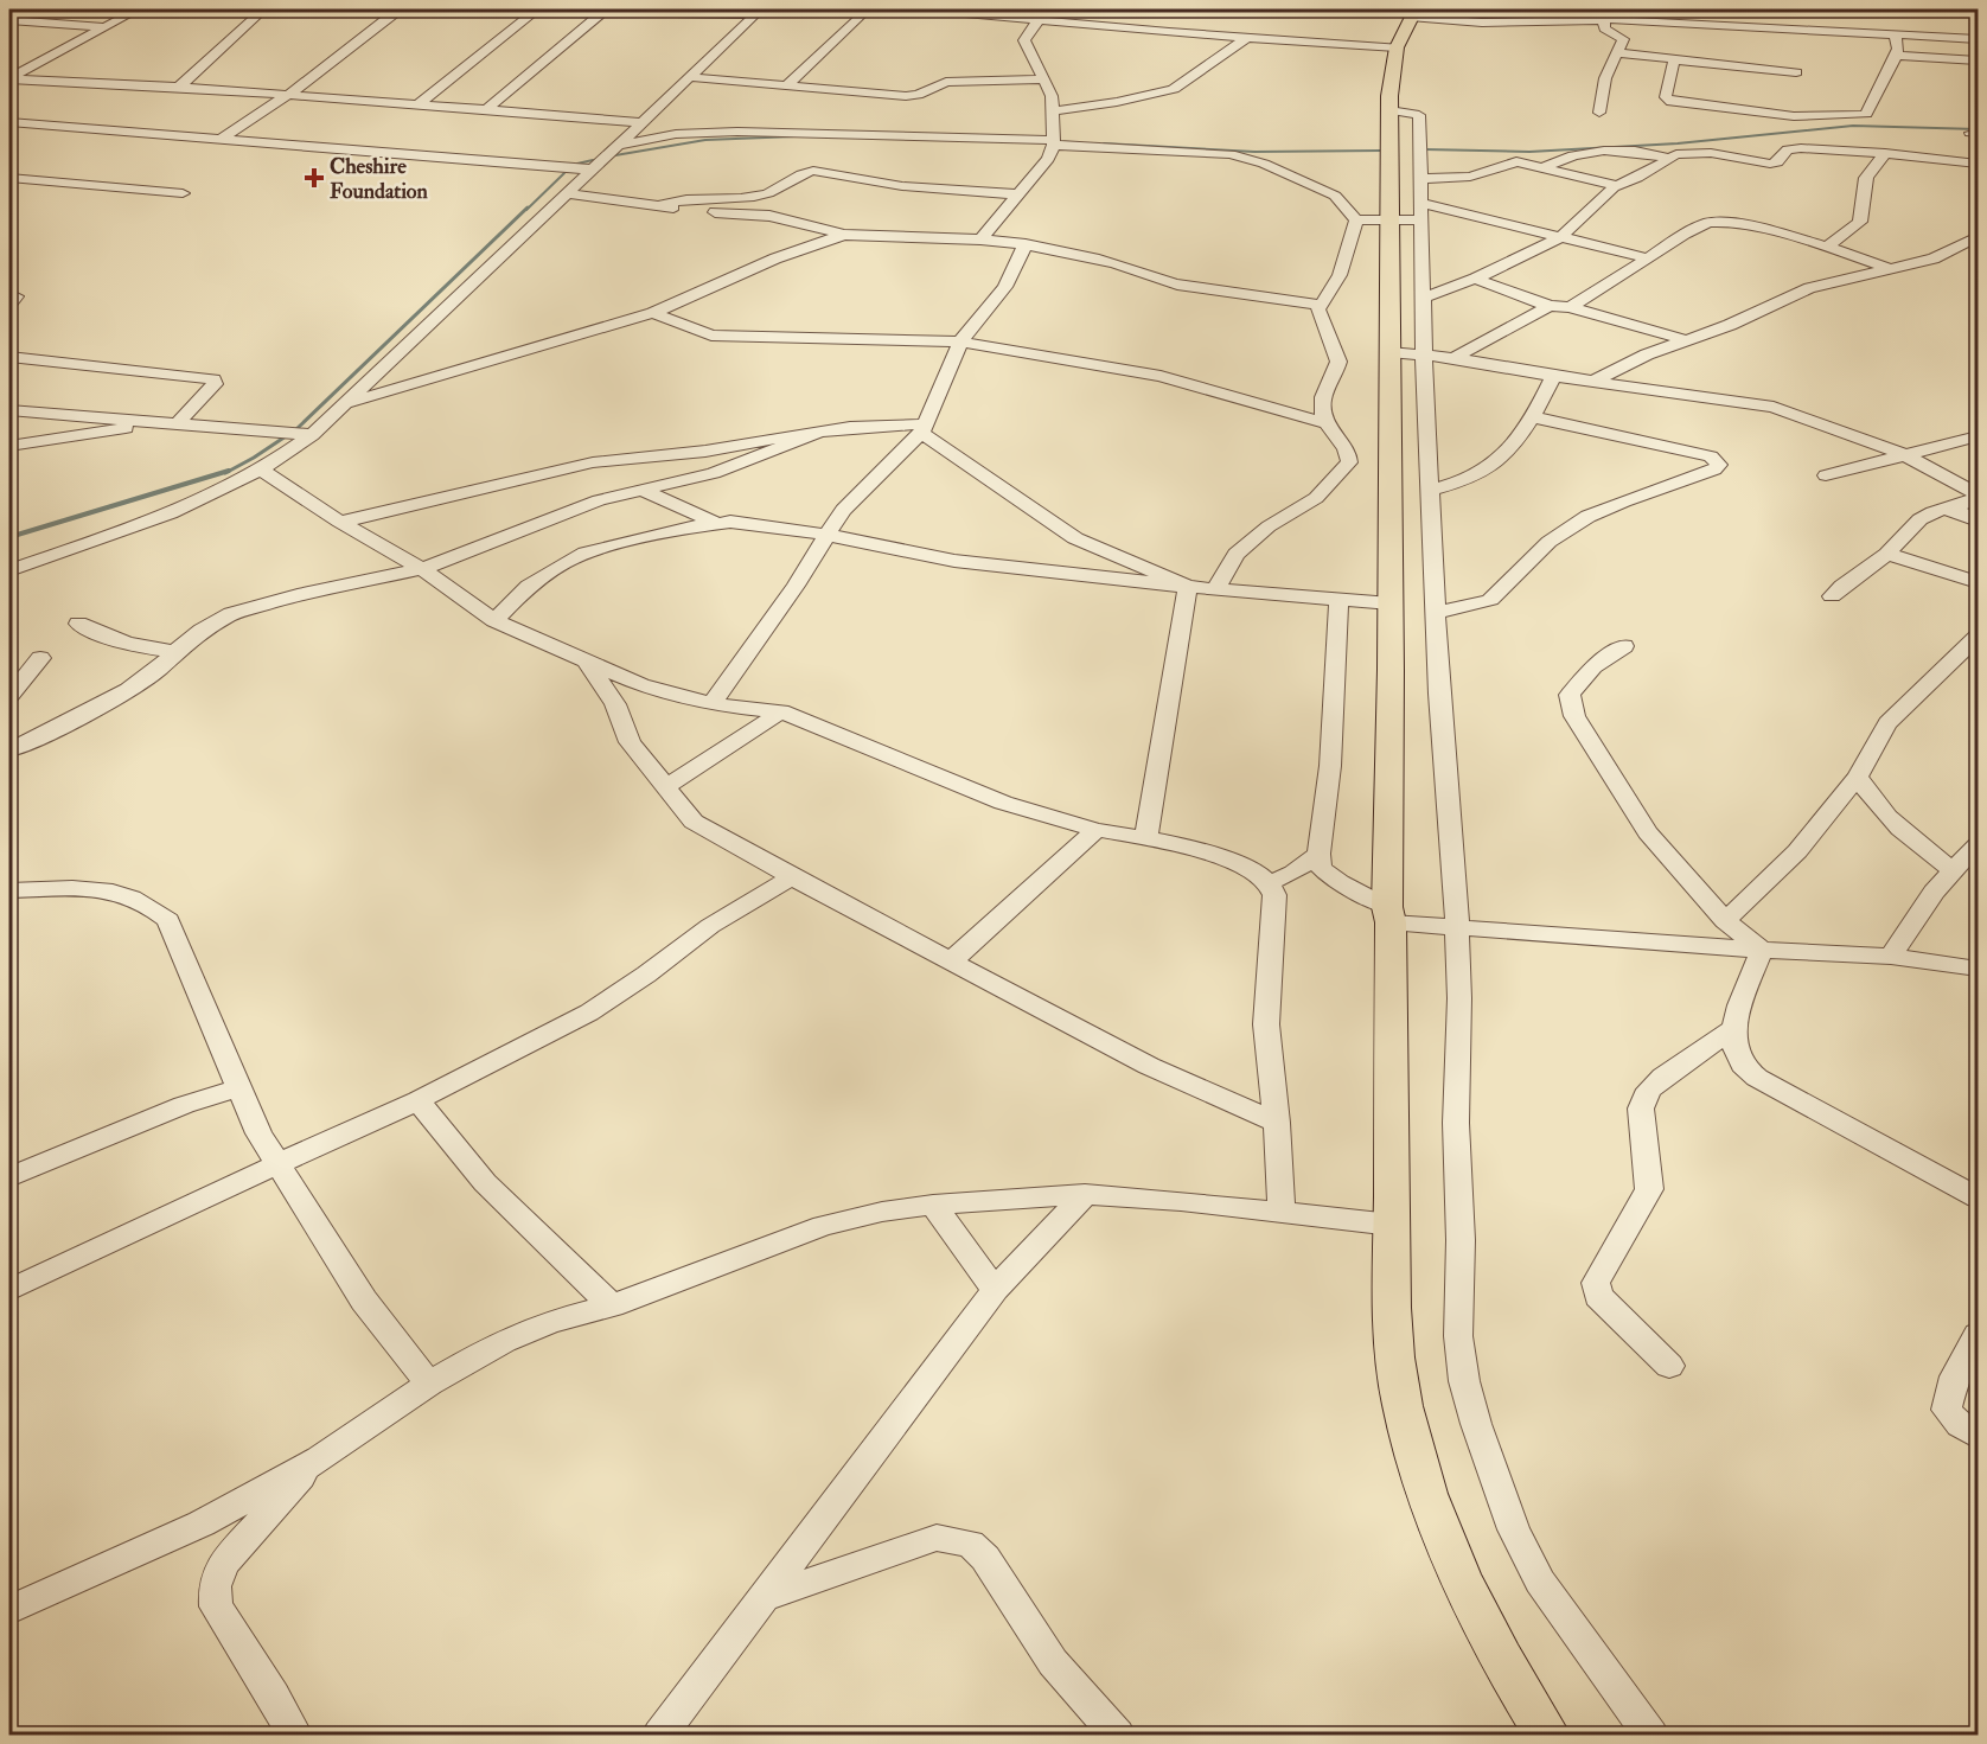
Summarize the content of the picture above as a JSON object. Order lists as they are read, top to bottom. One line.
{"places":{"health":["Cheshire Foundation"]}}
